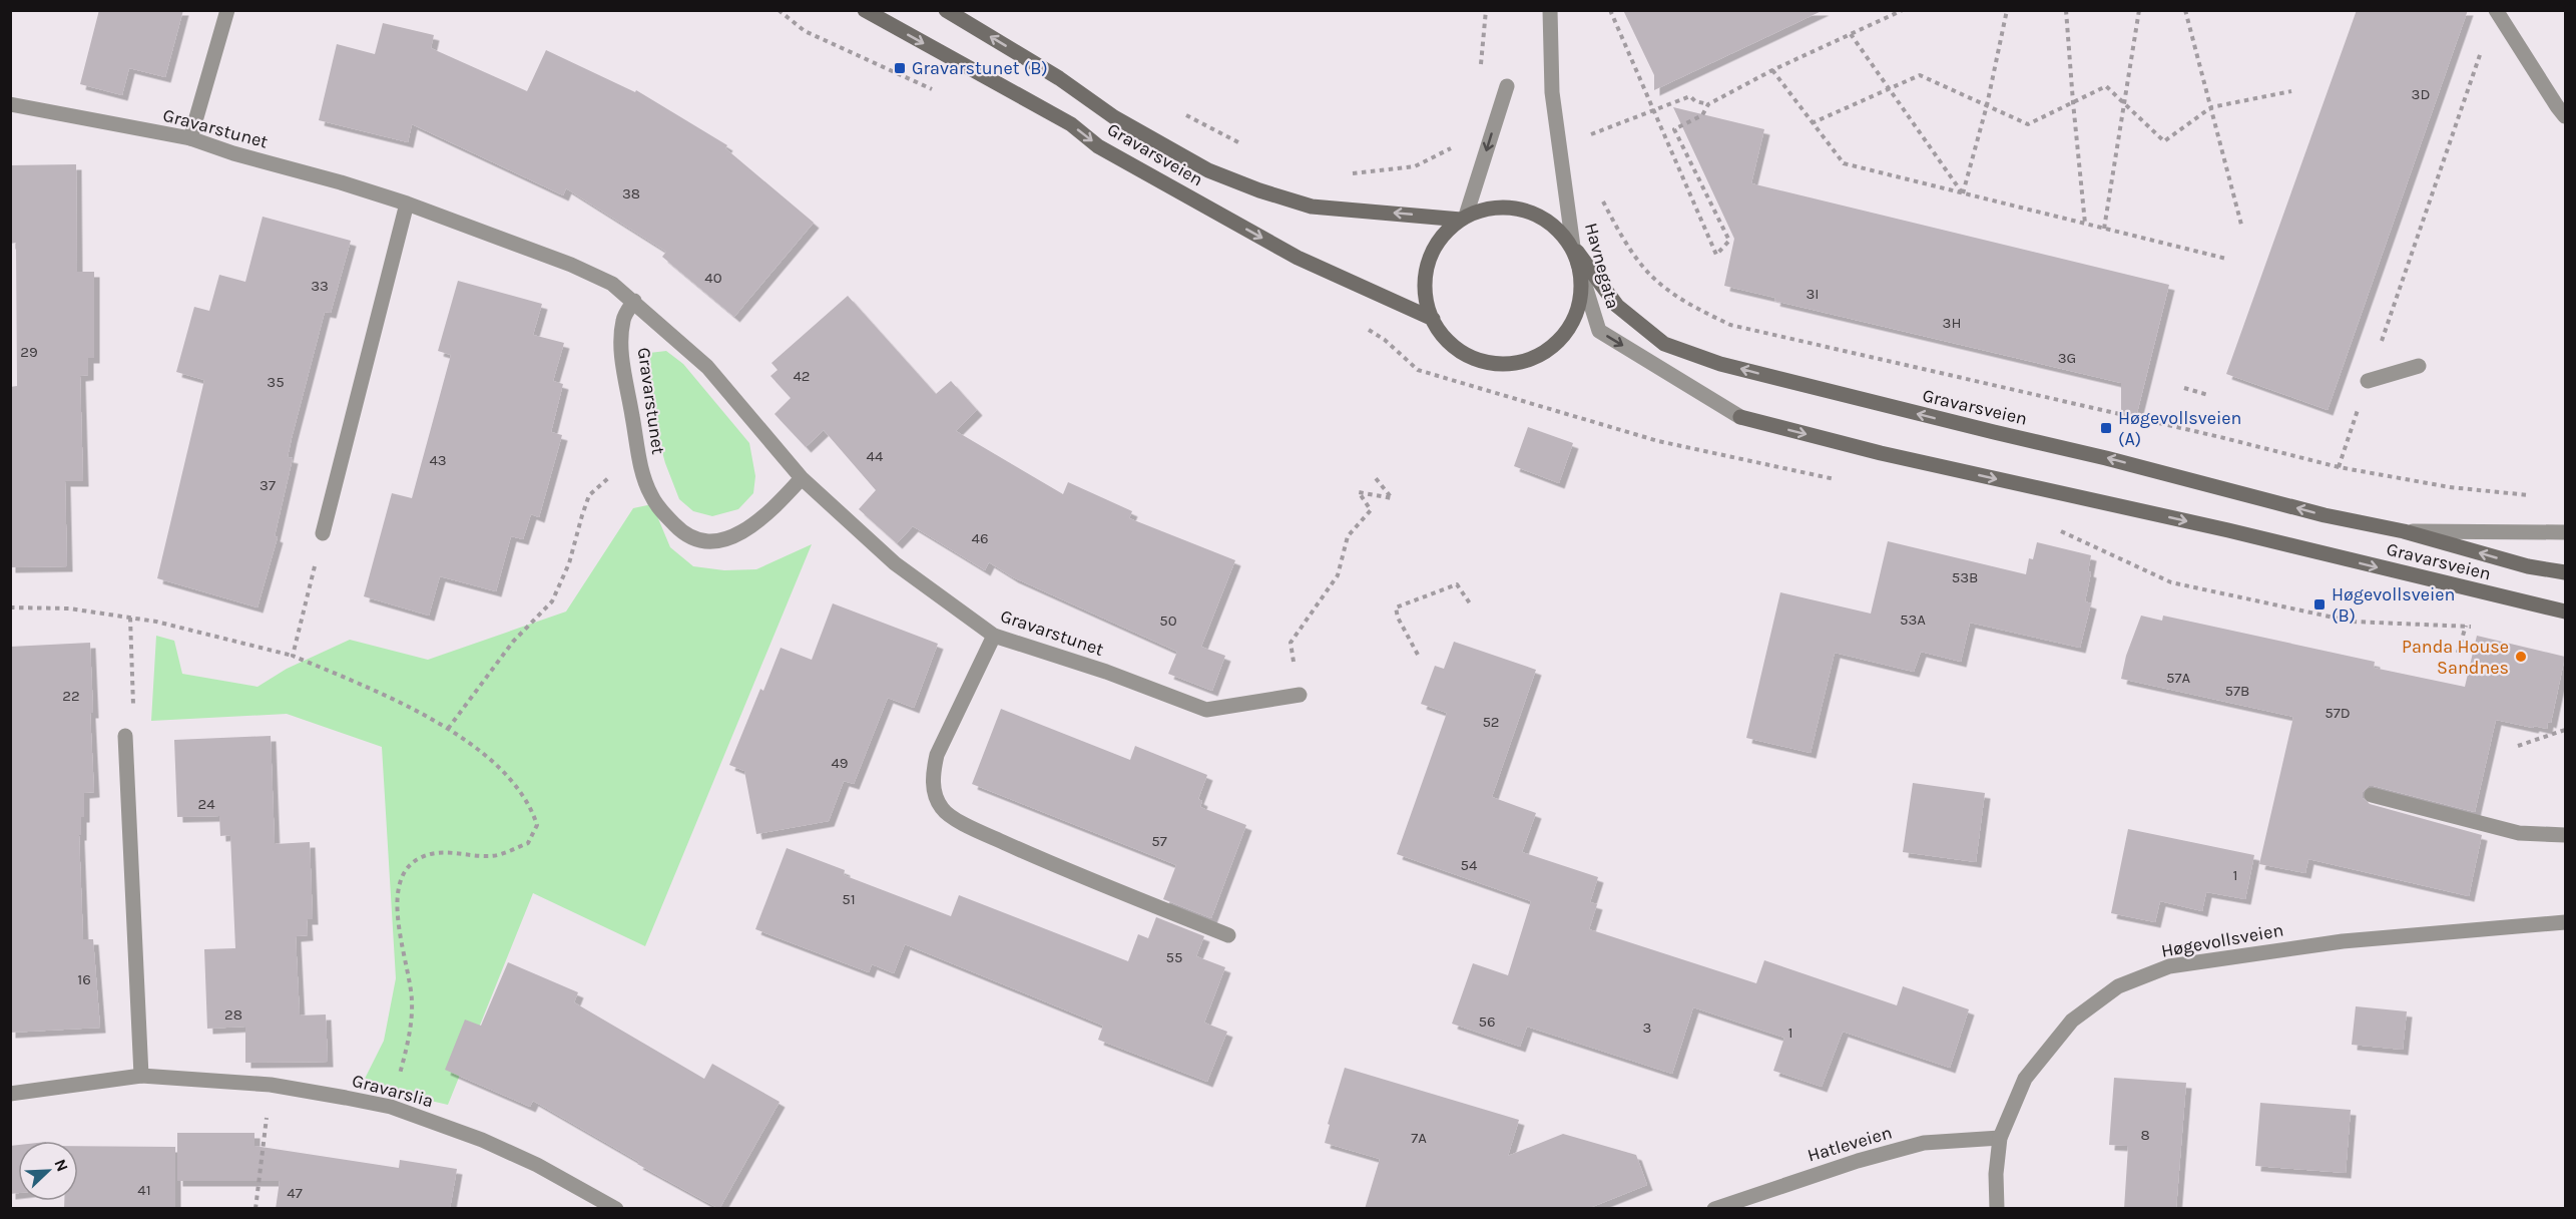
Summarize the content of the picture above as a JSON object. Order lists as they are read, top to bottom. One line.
{"streets":{"main road":["Gravarsveien"],"street":["Gravarstunet","Havnegata","Høgevollsveien","Gravarslia","Hatleveien"]},"crossings":[["Gravarsveien","Havnegata"],["Høgevollsveien","Hatleveien"]],"one_way":["Havnegata"],"places":{"transit":["Gravarstunet (B)","Høgevollsveien (A)","Høgevollsveien (B)"],"other":["Panda House Sandnes"]},"house_numbers":["3D","38","40","33","3I","3H","29","3G","42","35","44","43","37","46","53B","53A","50","57A","57B","22","57D","52","49","24","57","54","1","51","55","16","28","56","3","1","8","7A","41","47"],"north":"top right"}
